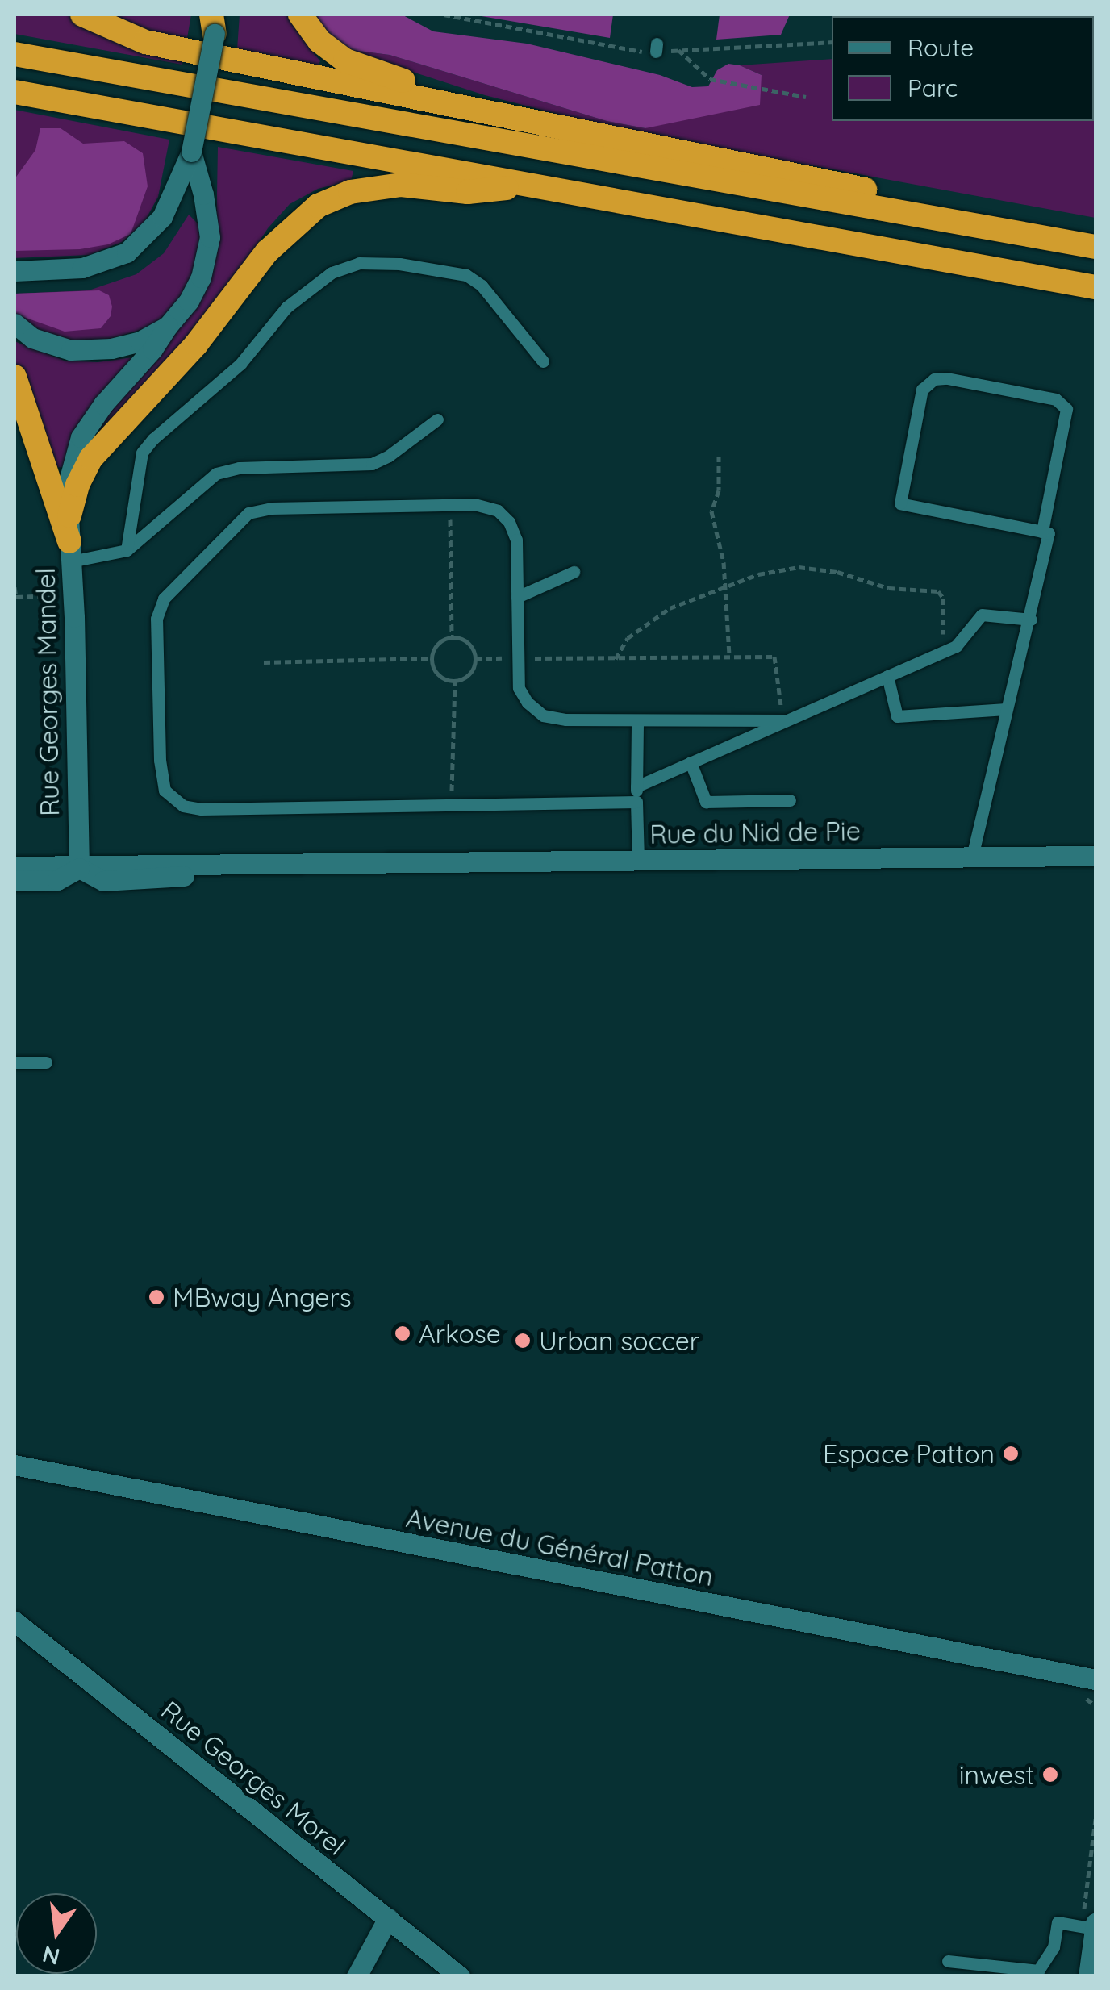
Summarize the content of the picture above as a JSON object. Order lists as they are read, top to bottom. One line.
{"streets":{"street":["Rue Georges Mandel","Rue du Nid de Pie","Avenue du Général Patton","Rue Georges Morel"]},"crossings":[["Rue Georges Mandel","Rue du Nid de Pie"]],"places":["MBway Angers","Arkose","Urban soccer","Espace Patton","inwest"],"legend":["Route","Parc"],"north":"bottom"}
